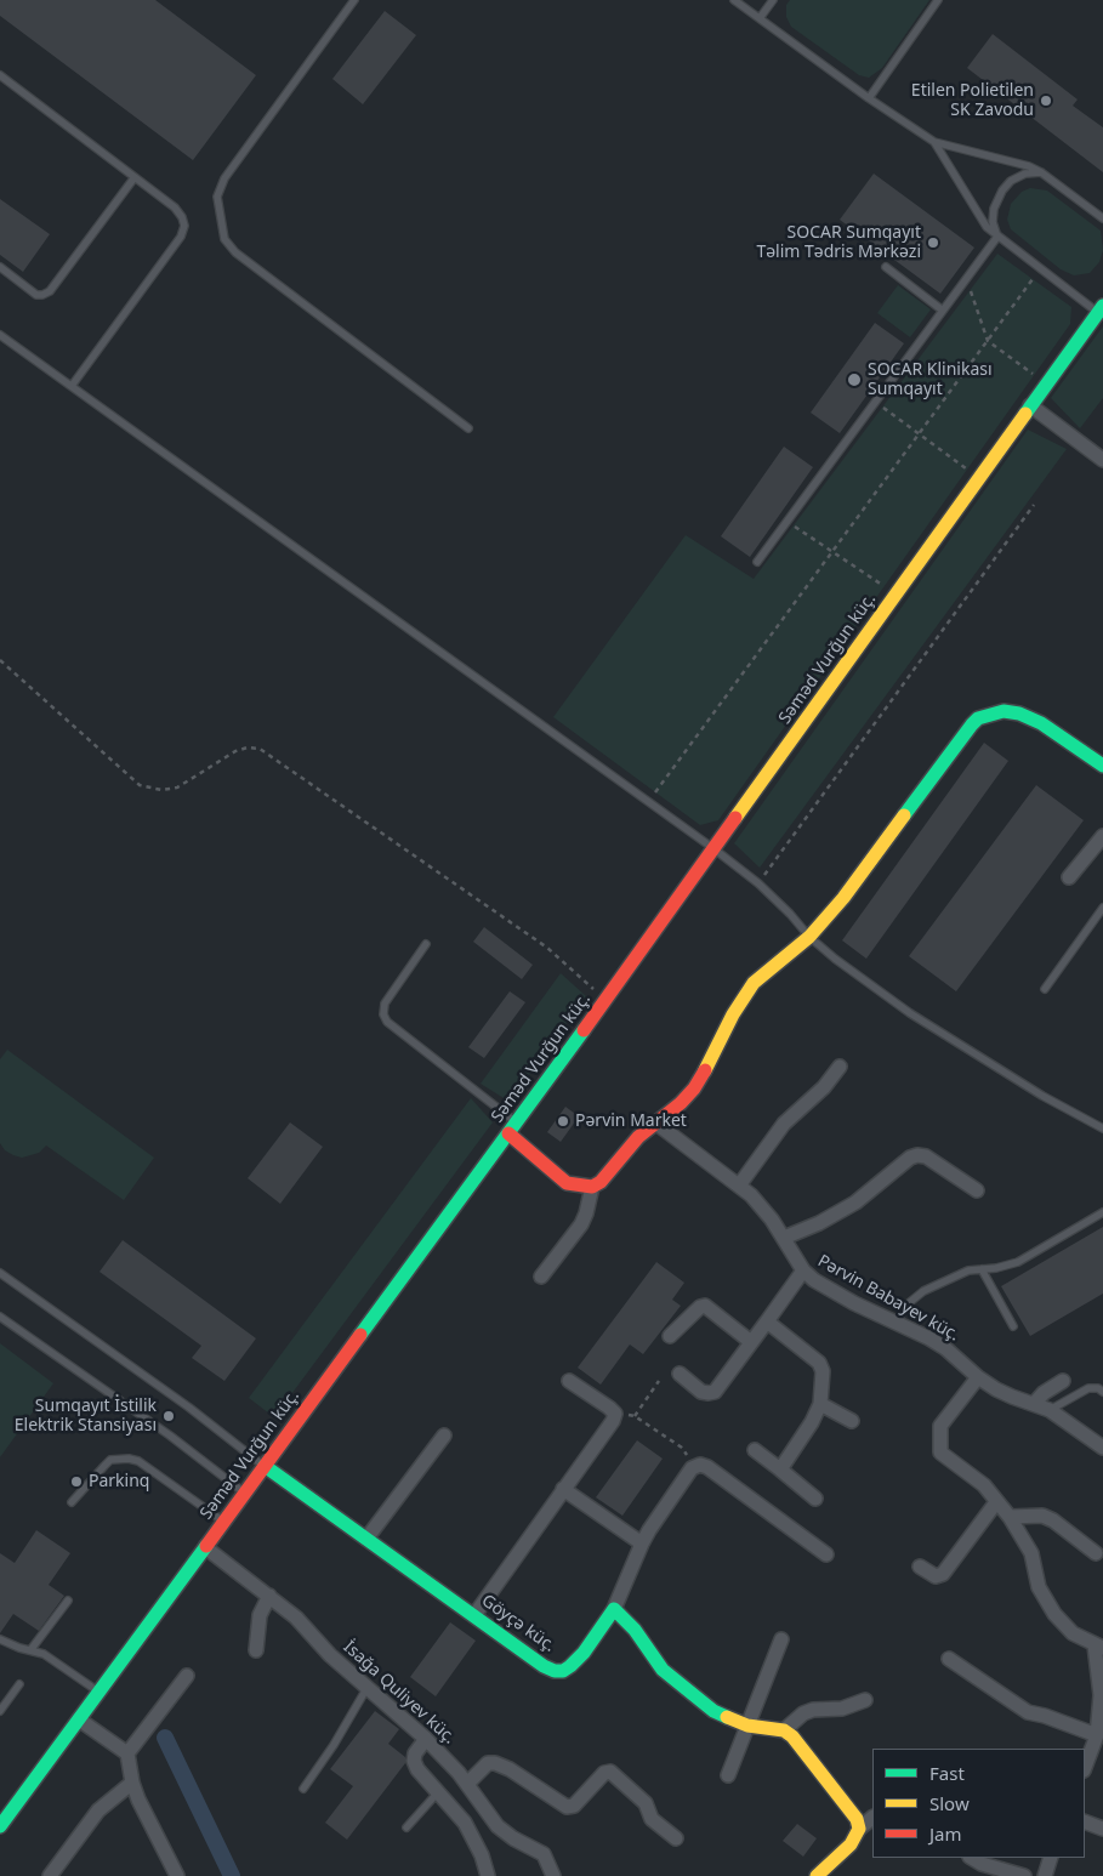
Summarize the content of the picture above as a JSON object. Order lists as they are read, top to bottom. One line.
{"streets":{"main road":["Səməd Vurğun küç.","Göyçə küç."],"street":["Pərvin Babayev küç.","İsağa Quliyev küç."]},"crossings":[["Səməd Vurğun küç.","Göyçə küç."],["Səməd Vurğun küç.","İsağa Quliyev küç."]],"places":["Etilen Polietilen SK Zavodu","SOCAR Sumqayıt Təlim Tədris Mərkəzi","SOCAR Klinikası Sumqayıt","Pərvin Market","Sumqayıt İstilik Elektrik Stansiyası","Parkinq"],"legend":["Fast","Slow","Jam"]}
